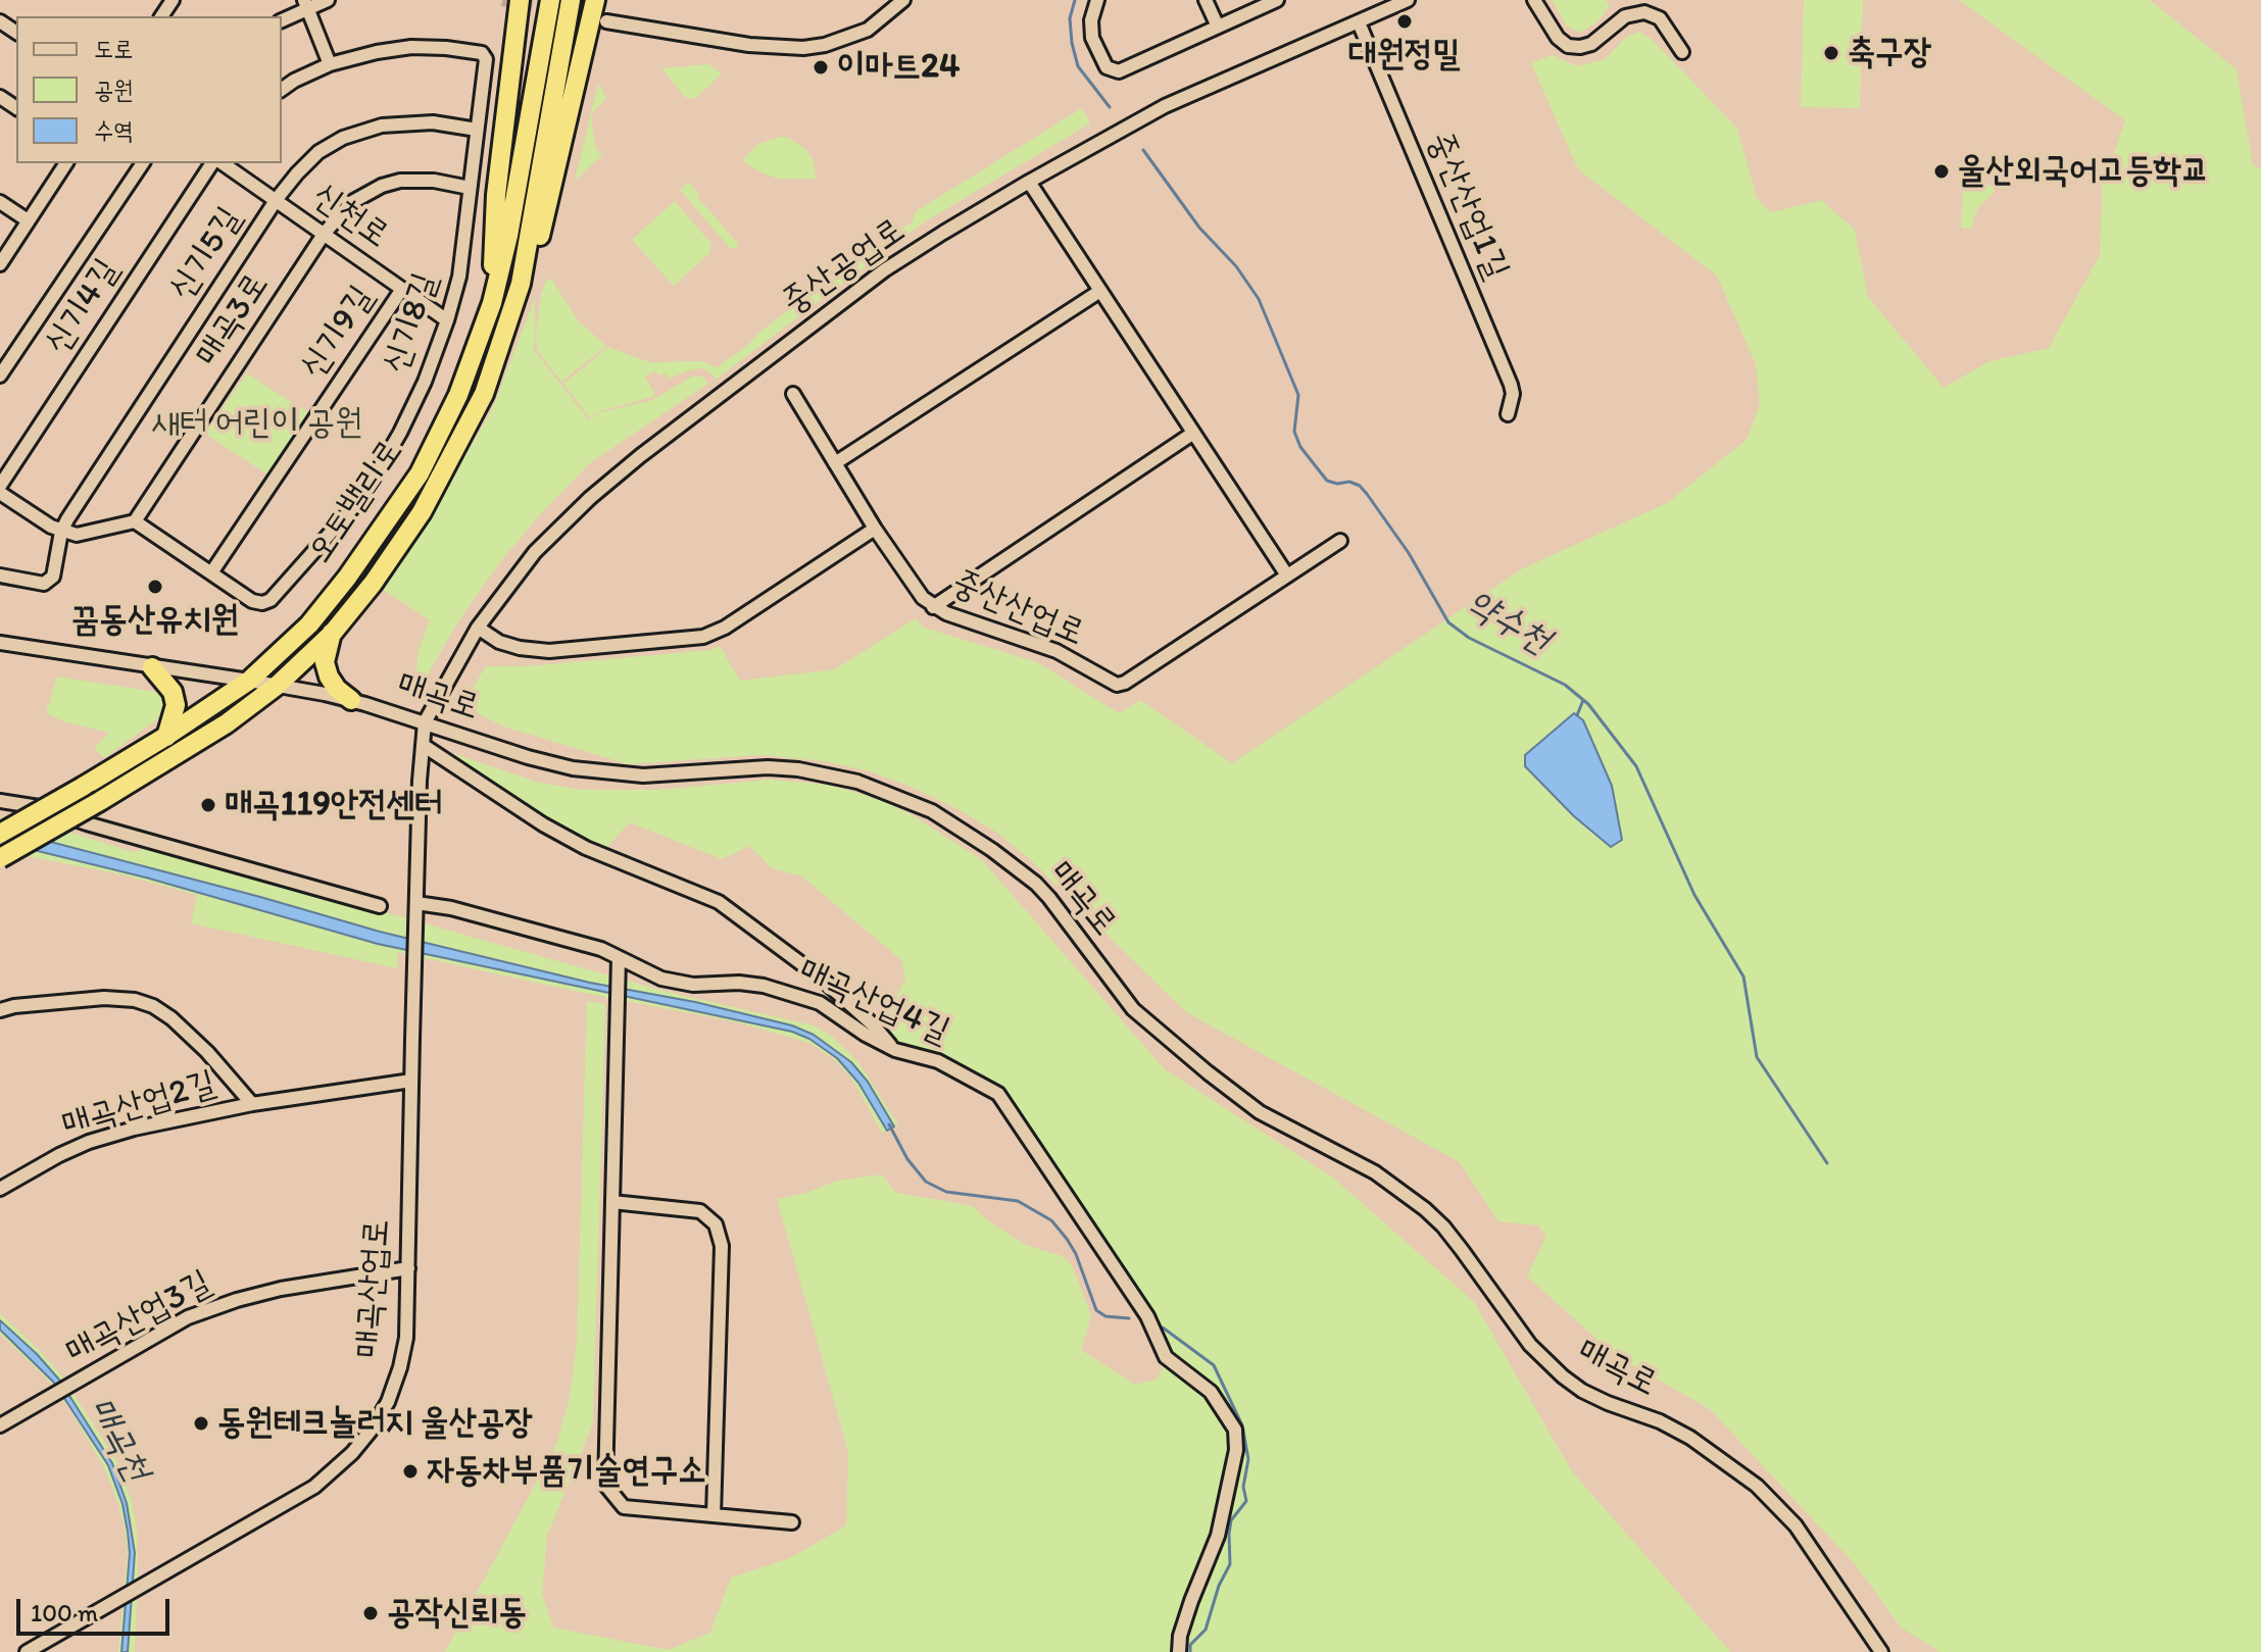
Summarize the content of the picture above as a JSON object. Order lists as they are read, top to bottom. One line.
{"streets":{"highway":["오토밸리로"],"street":["중산산업1길","신천로","신기5길","중산공업로","신기4길","매곡3로","신기8길","신기9길","중산산업로","매곡로","매곡산업4길","매곡산업2길","매곡산업로","매곡산업3길"]},"crossings":[["중산산업1길","중산공업로"],["신천로","신기5길"],["신천로","매곡3로"],["신천로","신기8길"],["신천로","신기9길"],["신기5길","신기8길"],["중산공업로","매곡로"],["매곡3로","신기8길"],["신기8길","신기9길"],["오토밸리로","매곡로"],["매곡산업4길","매곡산업로"],["매곡산업2길","매곡산업로"],["매곡산업로","매곡산업3길"]],"water":["약수천","매곡천"],"parks":["새터 어린이 공원"],"places":["대원정밀","축구장","이마트24","울산외국어고등학교","꿈동산유치원","매곡119안전센터","동원테크놀러지 울산공장","자동차부품기술연구소","공작신뢰동"],"legend":["도로","공원","수역"],"scale_bar":"100 m"}
